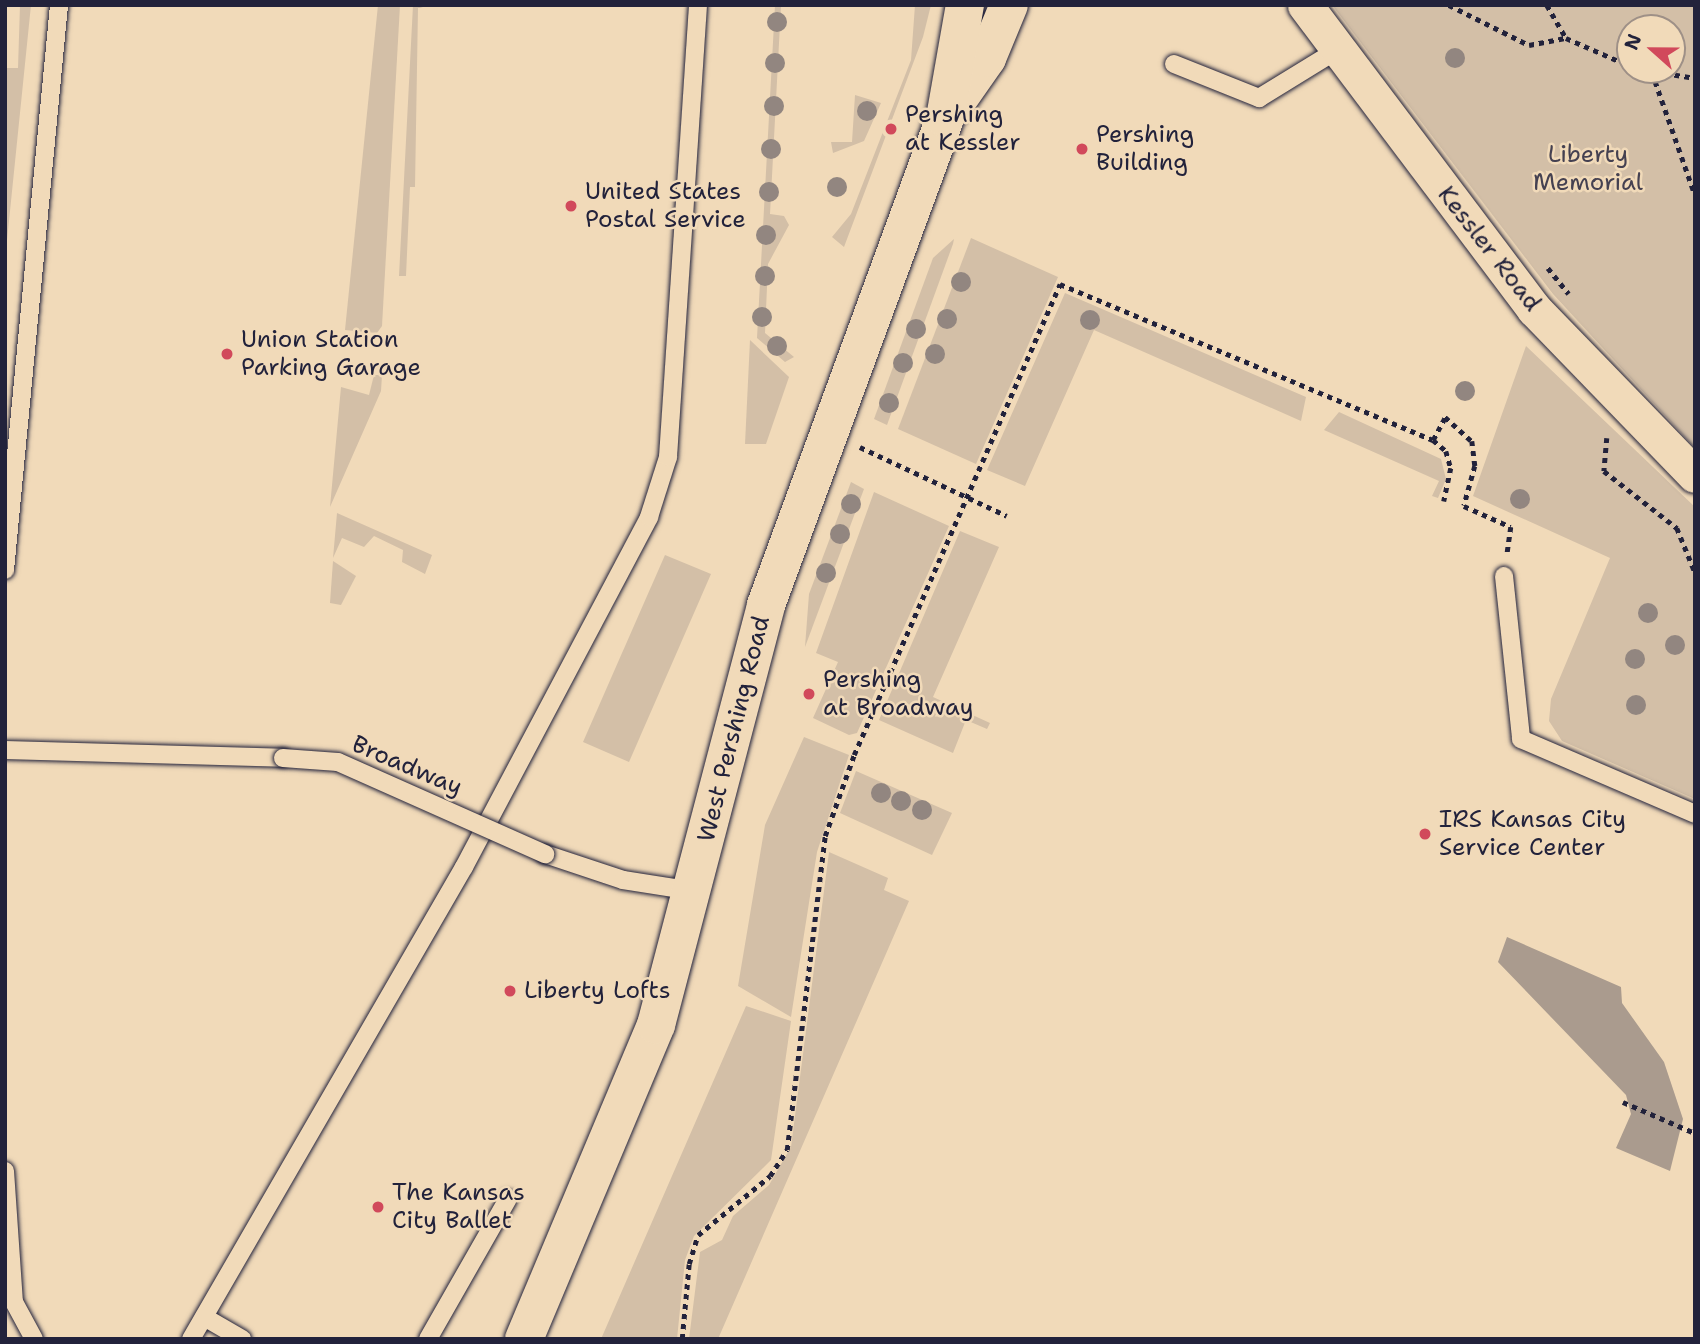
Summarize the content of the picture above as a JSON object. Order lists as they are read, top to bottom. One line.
{"streets":{"main road":["West Pershing Road"],"street":["Kessler Road"],"lane":["Broadway"]},"crossings":[["West Pershing Road","Broadway"]],"parks":["Liberty Memorial"],"places":["Pershing at Kessler","Pershing Building","United States Postal Service","Union Station Parking Garage","Pershing at Broadway","IRS Kansas City Service Center","Liberty Lofts","The Kansas City Ballet"],"north":"left"}
